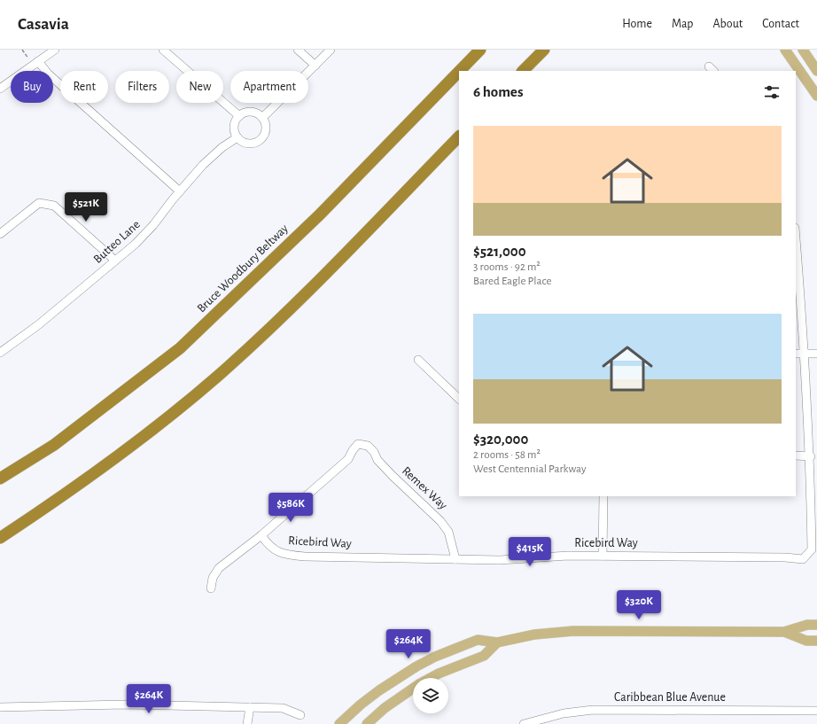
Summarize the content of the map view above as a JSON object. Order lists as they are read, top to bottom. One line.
{"streets":{"highway":["Bruce Woodbury Beltway"],"street":["Butteo Lane","Remex Way","Ricebird Way","Caribbean Blue Avenue"]},"crossings":[["Remex Way","Ricebird Way"]],"page":{"header":"Casavia","nav":["Home","Map","About","Contact"],"chip":["Buy","Rent","Filters","New","Apartment"],"heading":"6 homes","list":[{"name":"$521,000","note":"3 rooms · 92 m² · Bared Eagle Place"},{"name":"$320,000","note":"2 rooms · 58 m² · West Centennial Parkway"}],"price":["$521K","$586K","$415K","$320K","$264K","$264K"]}}
